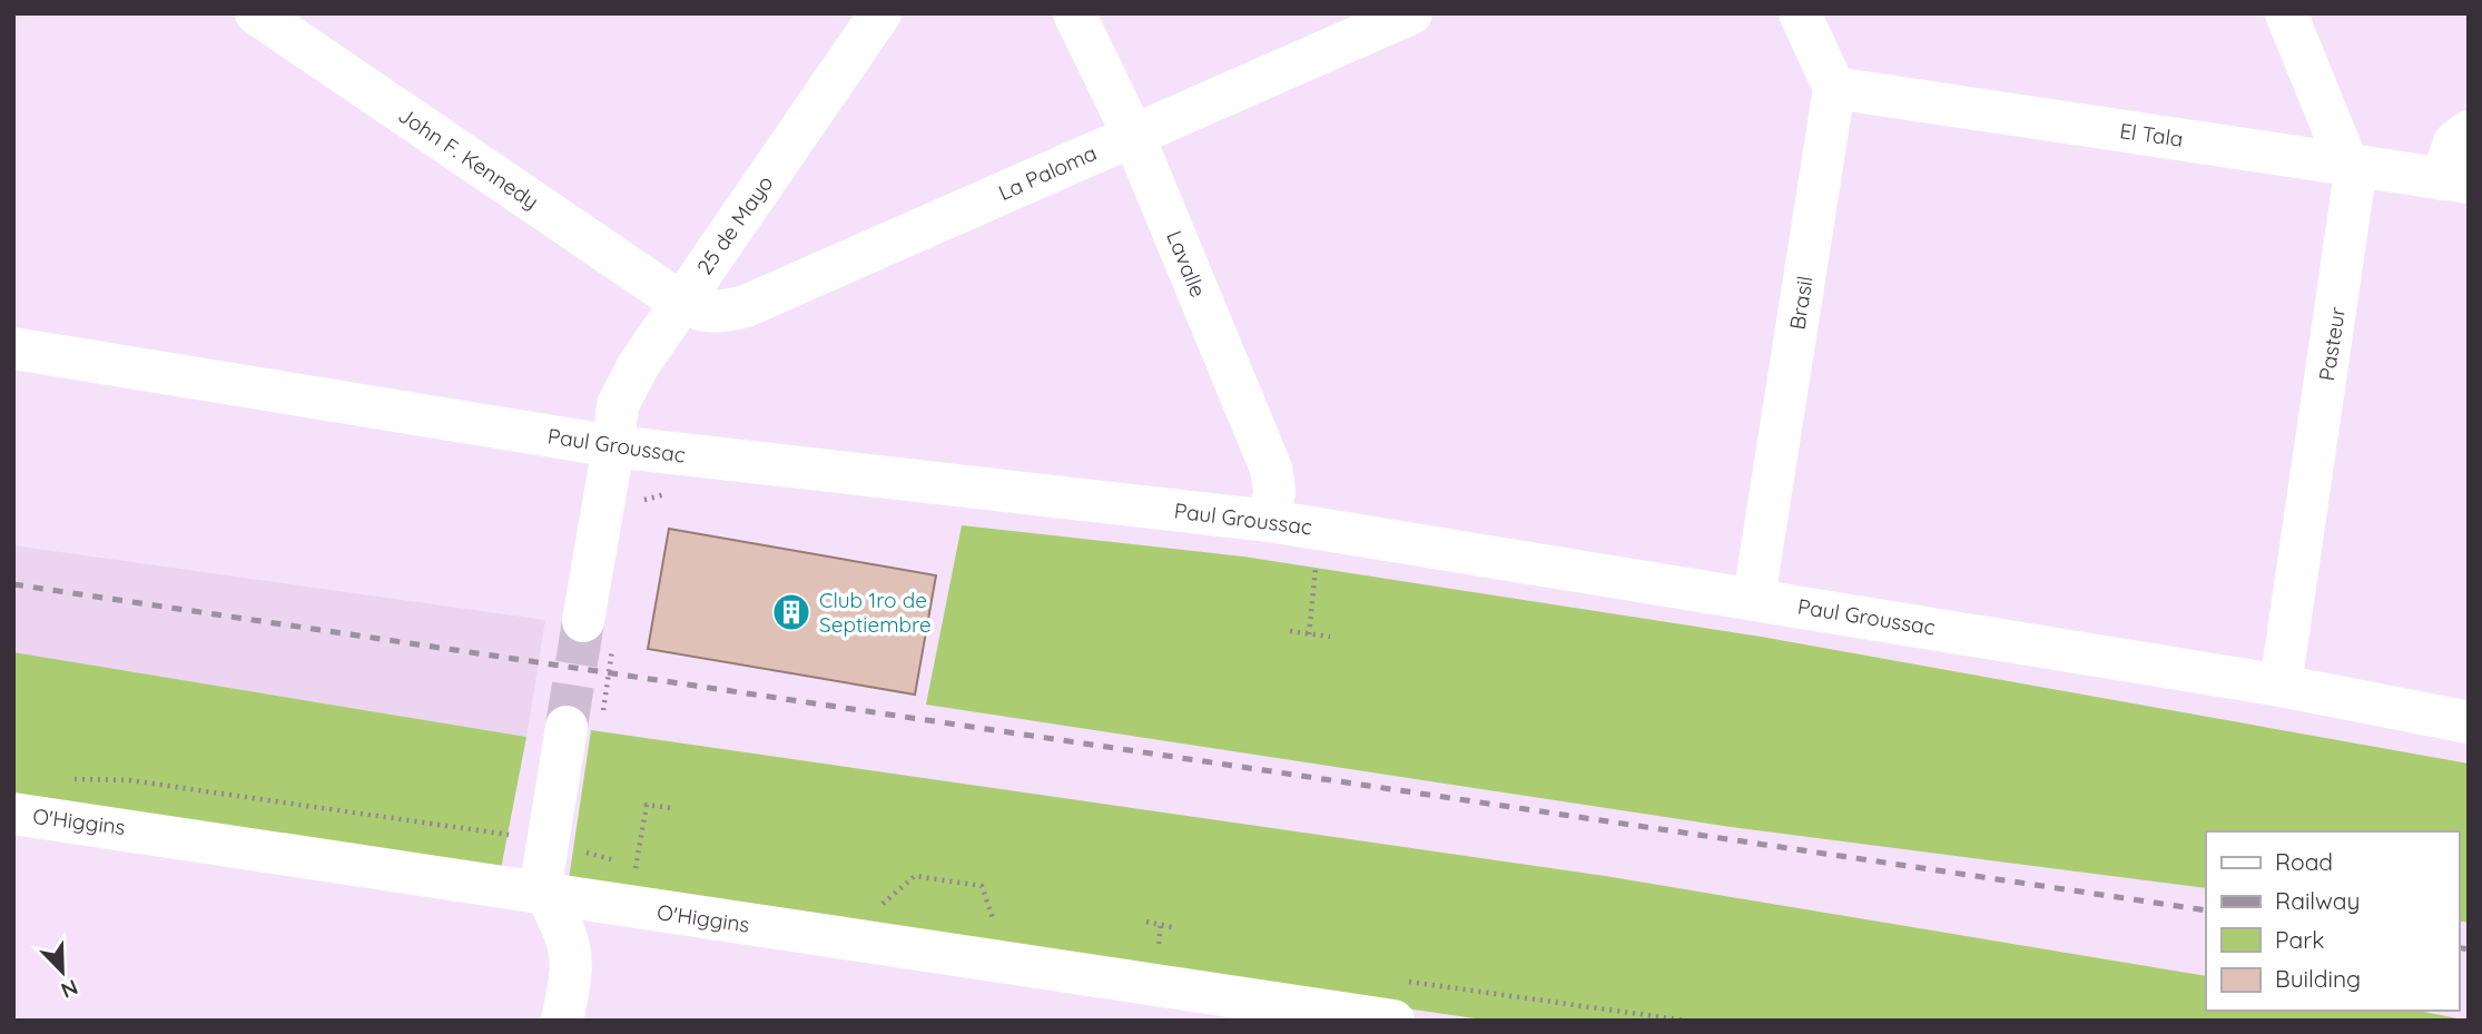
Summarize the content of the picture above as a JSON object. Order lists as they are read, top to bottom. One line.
{"streets":{"street":["El Tala","John F. Kennedy","La Paloma","25 de Mayo","Lavalle","Brasil","Pasteur","Paul Groussac","O'Higgins"]},"crossings":[["El Tala","Brasil"],["El Tala","Pasteur"],["John F. Kennedy","La Paloma"],["John F. Kennedy","25 de Mayo"],["La Paloma","25 de Mayo"],["La Paloma","Lavalle"],["25 de Mayo","Paul Groussac"],["Lavalle","Paul Groussac"],["Brasil","Paul Groussac"],["Pasteur","Paul Groussac"]],"places":{"building":["Club 1ro de Septiembre"]},"legend":["Road","Railway","Park","Building"],"north":"bottom right"}
